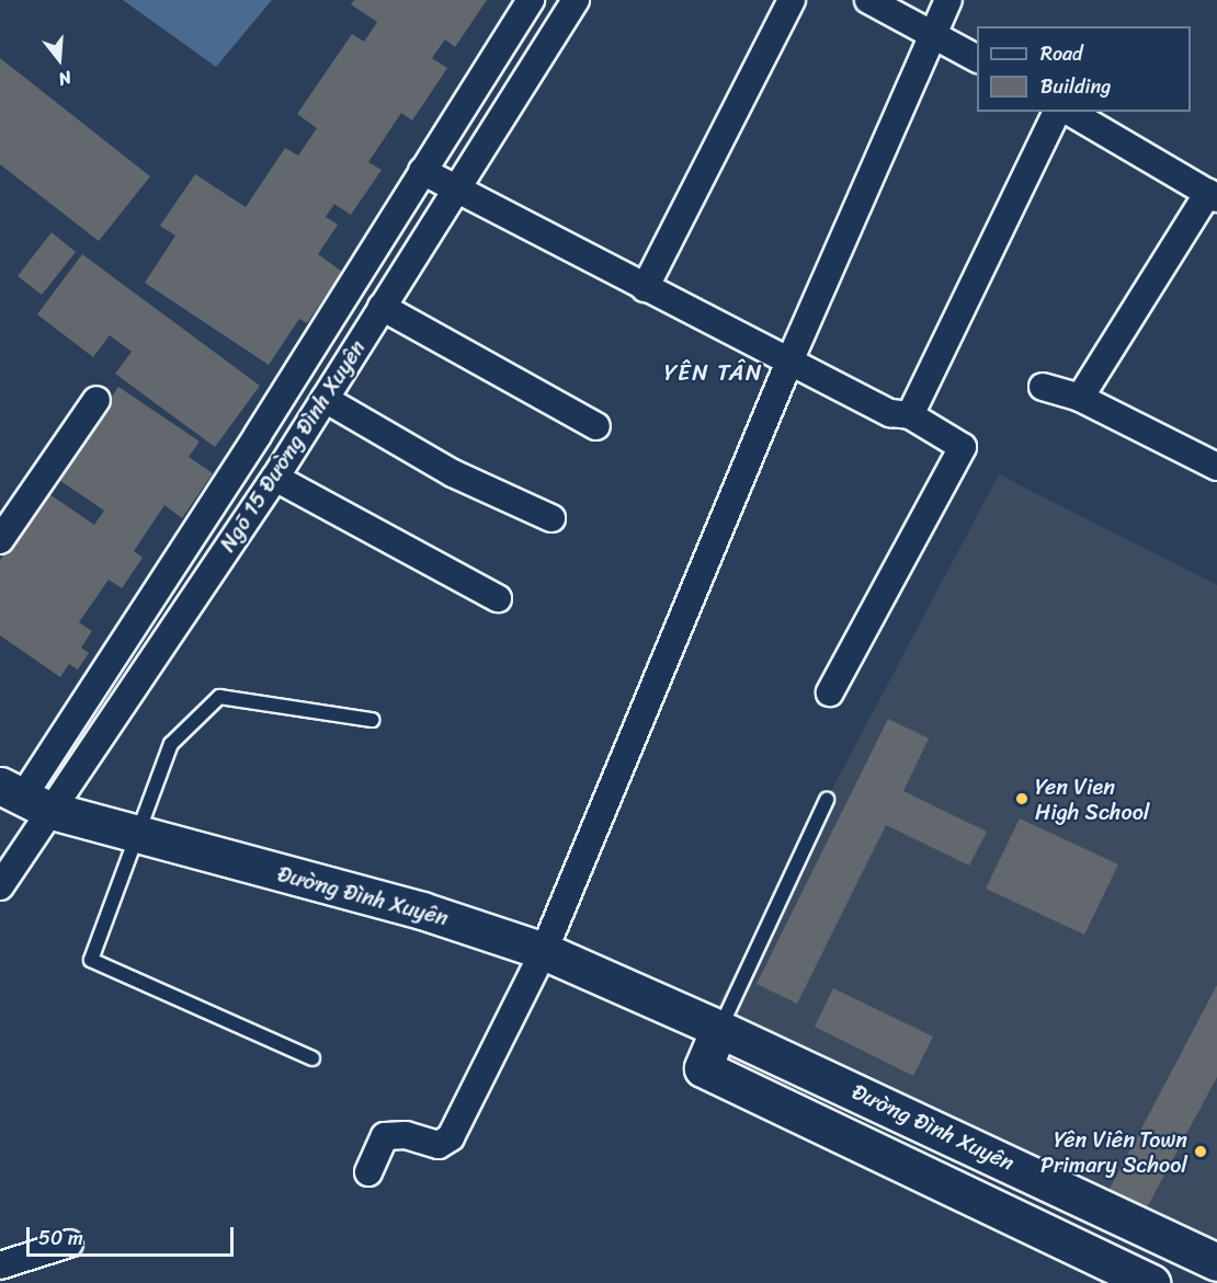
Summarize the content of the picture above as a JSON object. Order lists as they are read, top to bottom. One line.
{"streets":{"street":["Ngõ 15 Đường Đình Xuyên","Đường Đình Xuyên"]},"crossings":[["Ngõ 15 Đường Đình Xuyên","Đường Đình Xuyên"]],"districts":["YÊN TÂN"],"places":["Yen Vien High School","Yên Viên Town Primary School"],"legend":["Road","Building"],"scale_bar":"50 m","north":"bottom"}
